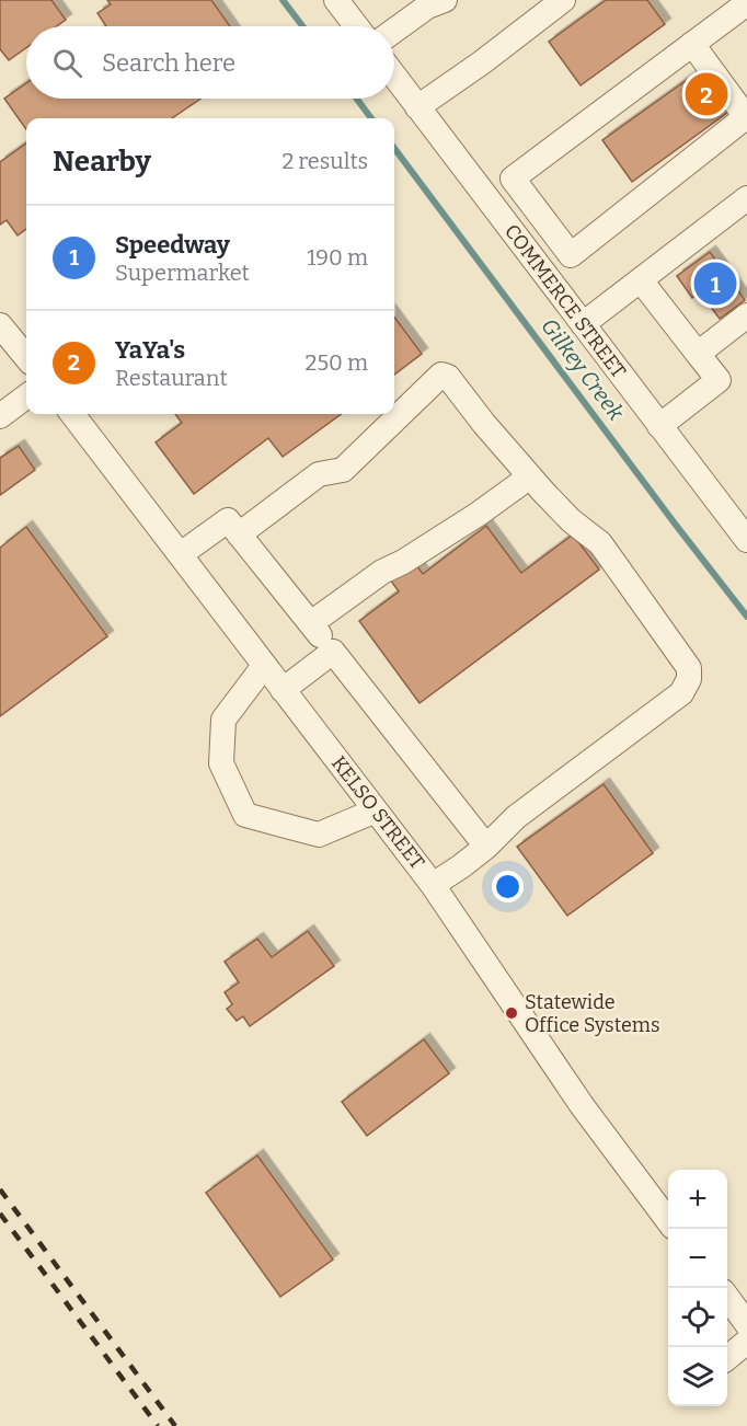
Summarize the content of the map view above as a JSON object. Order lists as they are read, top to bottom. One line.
{"streets":{"street":["COMMERCE STREET","KELSO STREET"]},"water":["Gilkey Creek"],"places":["Statewide Office Systems"],"page":{"search":"Search here","pins":["2","1"],"heading":["Nearby","2 results"],"list":[{"mark":"1","name":"Speedway","note":"Supermarket","value":"190 m"},{"mark":"2","name":"YaYa's","note":"Restaurant","value":"250 m"}],"map_buttons":["+","−"]}}
